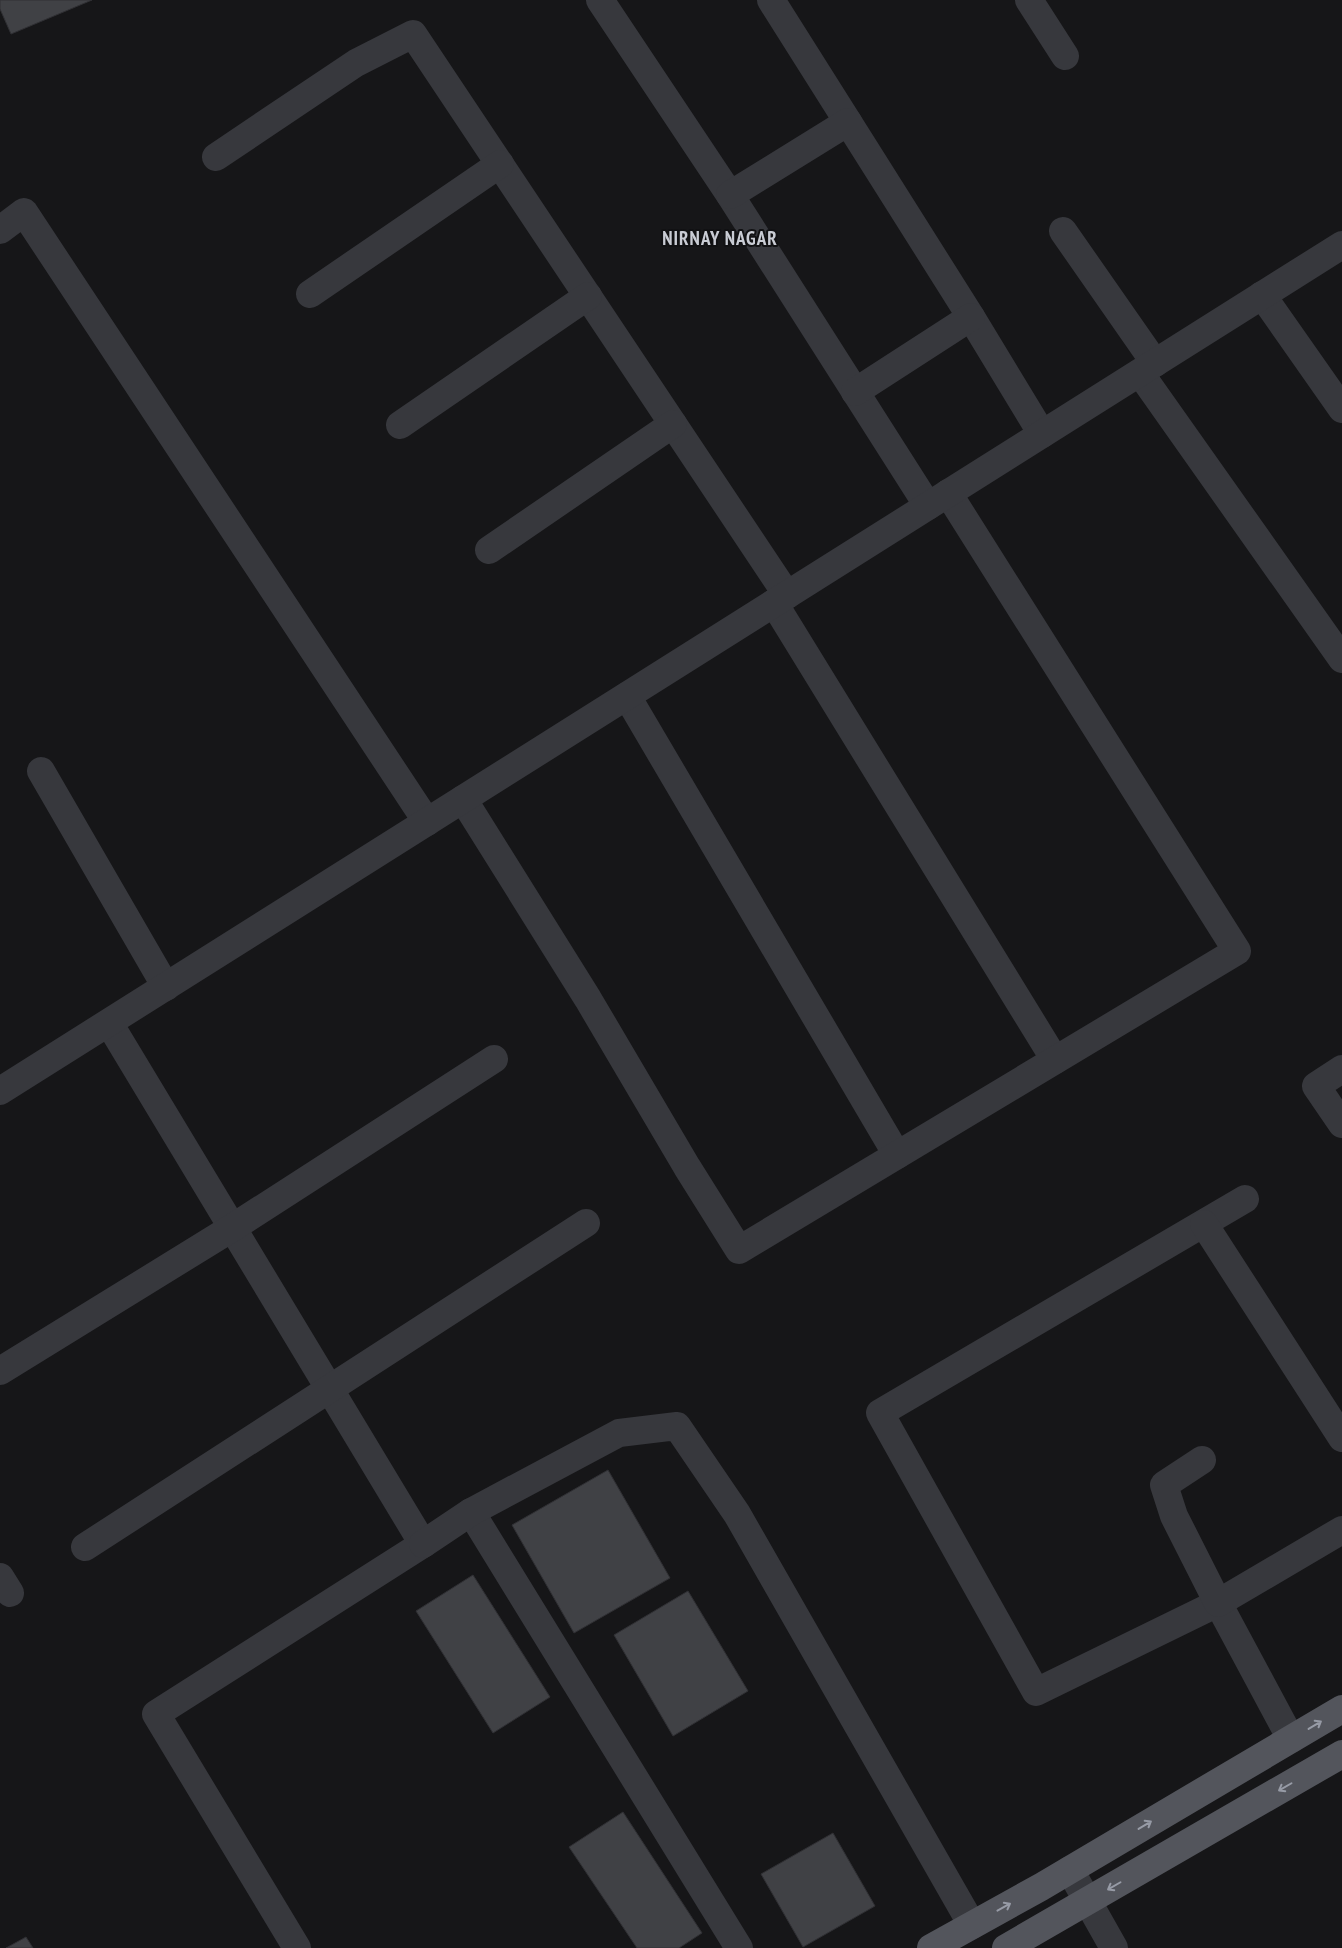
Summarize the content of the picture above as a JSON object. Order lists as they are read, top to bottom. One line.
{"districts":["NIRNAY NAGAR"]}
